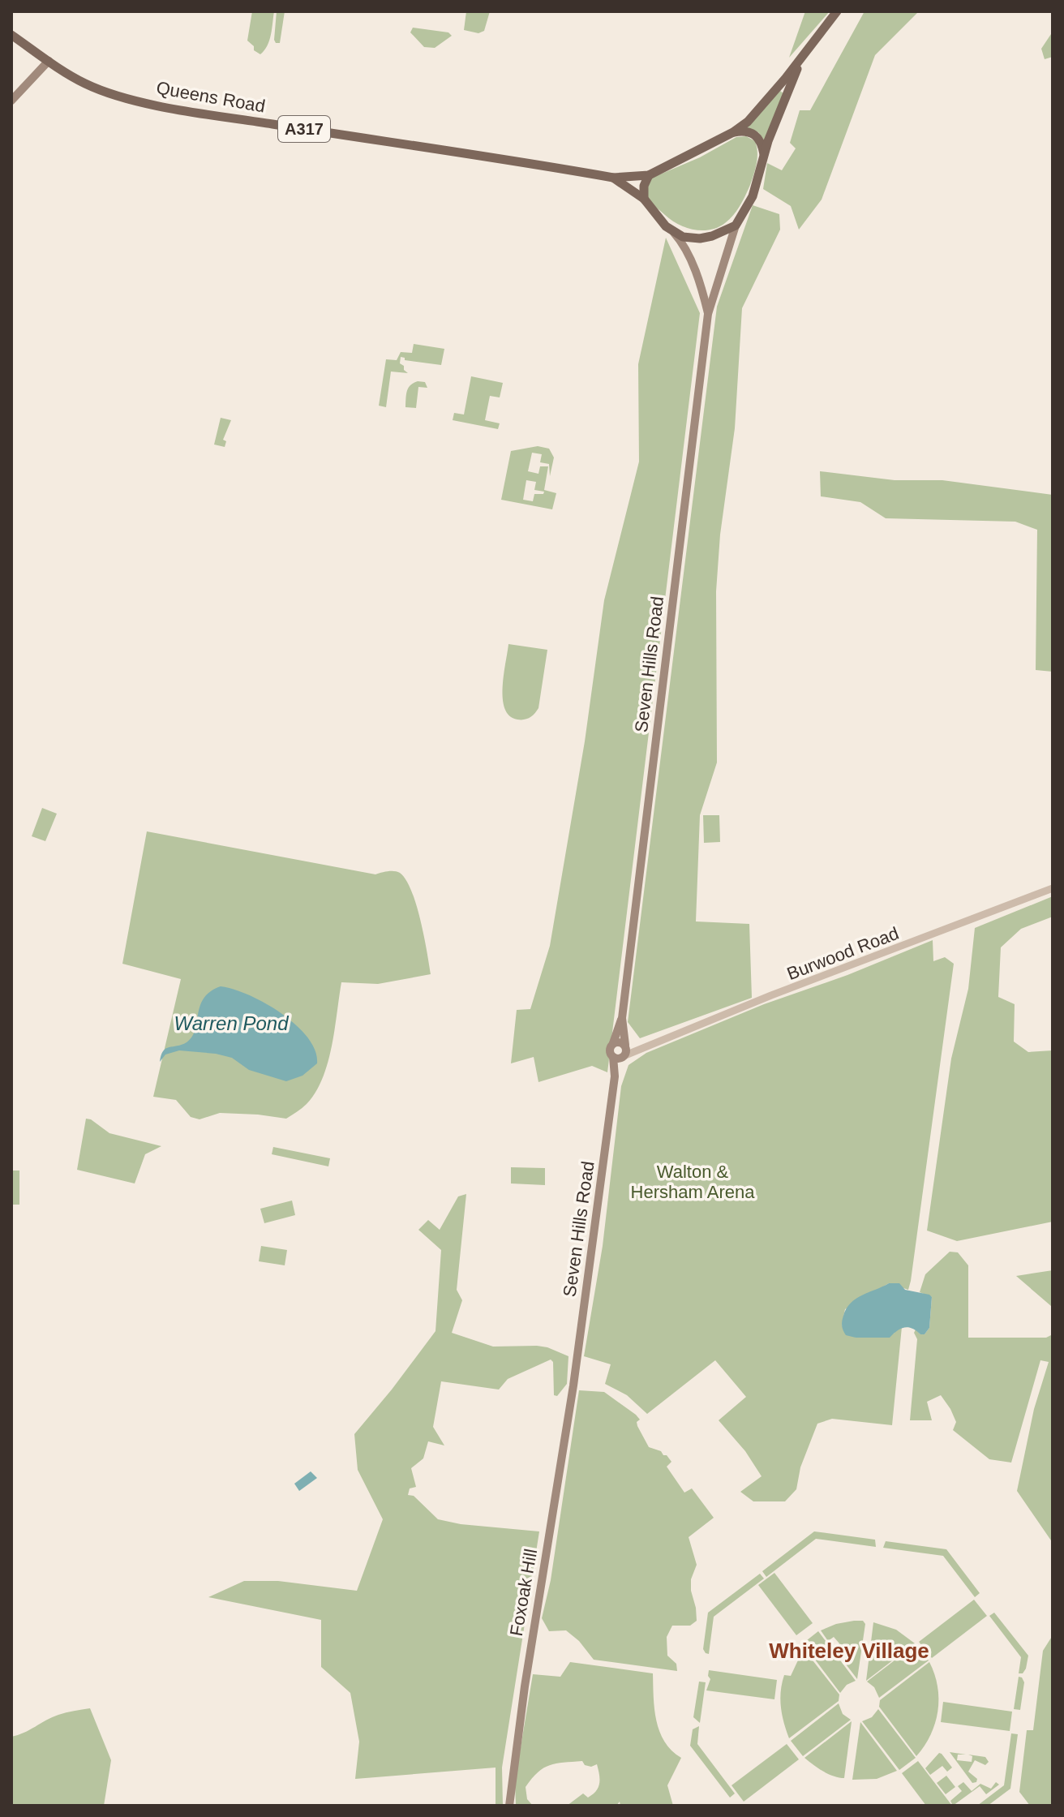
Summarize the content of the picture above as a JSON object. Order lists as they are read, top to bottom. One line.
{"streets":{"main road":["Queens Road","A317","Seven Hills Road","Foxoak Hill"],"street":["Burwood Road"]},"crossings":[["Queens Road","A317"],["A317","Seven Hills Road"],["Seven Hills Road","Burwood Road"],["Seven Hills Road","Foxoak Hill"]],"districts":["Whiteley Village"],"water":["Warren Pond"],"parks":["Walton & Hersham Arena"]}
